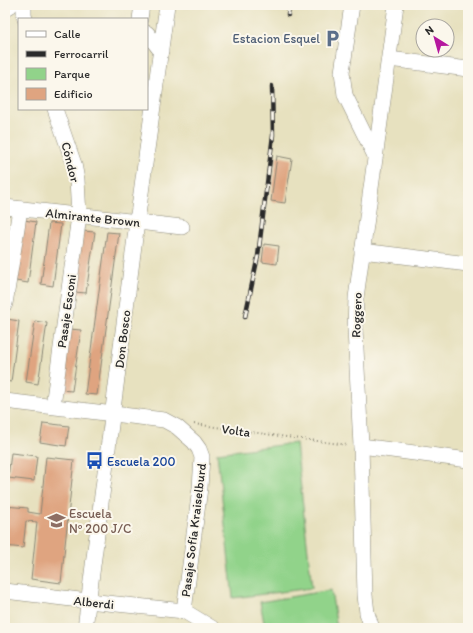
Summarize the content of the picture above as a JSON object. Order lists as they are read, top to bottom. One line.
{"streets":{"street":["Cóndor","Almirante Brown","Pasaje Esconi","Roggero","Don Bosco","Pasaje Sofía Kraiselburd","Alberdi"],"path":["Volta"]},"crossings":[["Cóndor","Almirante Brown"],["Cóndor","Pasaje Esconi"],["Almirante Brown","Pasaje Esconi"],["Almirante Brown","Don Bosco"],["Roggero","Volta"],["Don Bosco","Pasaje Sofía Kraiselburd"],["Don Bosco","Alberdi"],["Pasaje Sofía Kraiselburd","Alberdi"]],"places":{"parking":["Estacion Esquel"],"bus stop":["Escuela 200"],"school or university":["Escuela Nº 200 J/C"]},"legend":["Calle","Ferrocarril","Parque","Edificio"],"north":"top left"}
